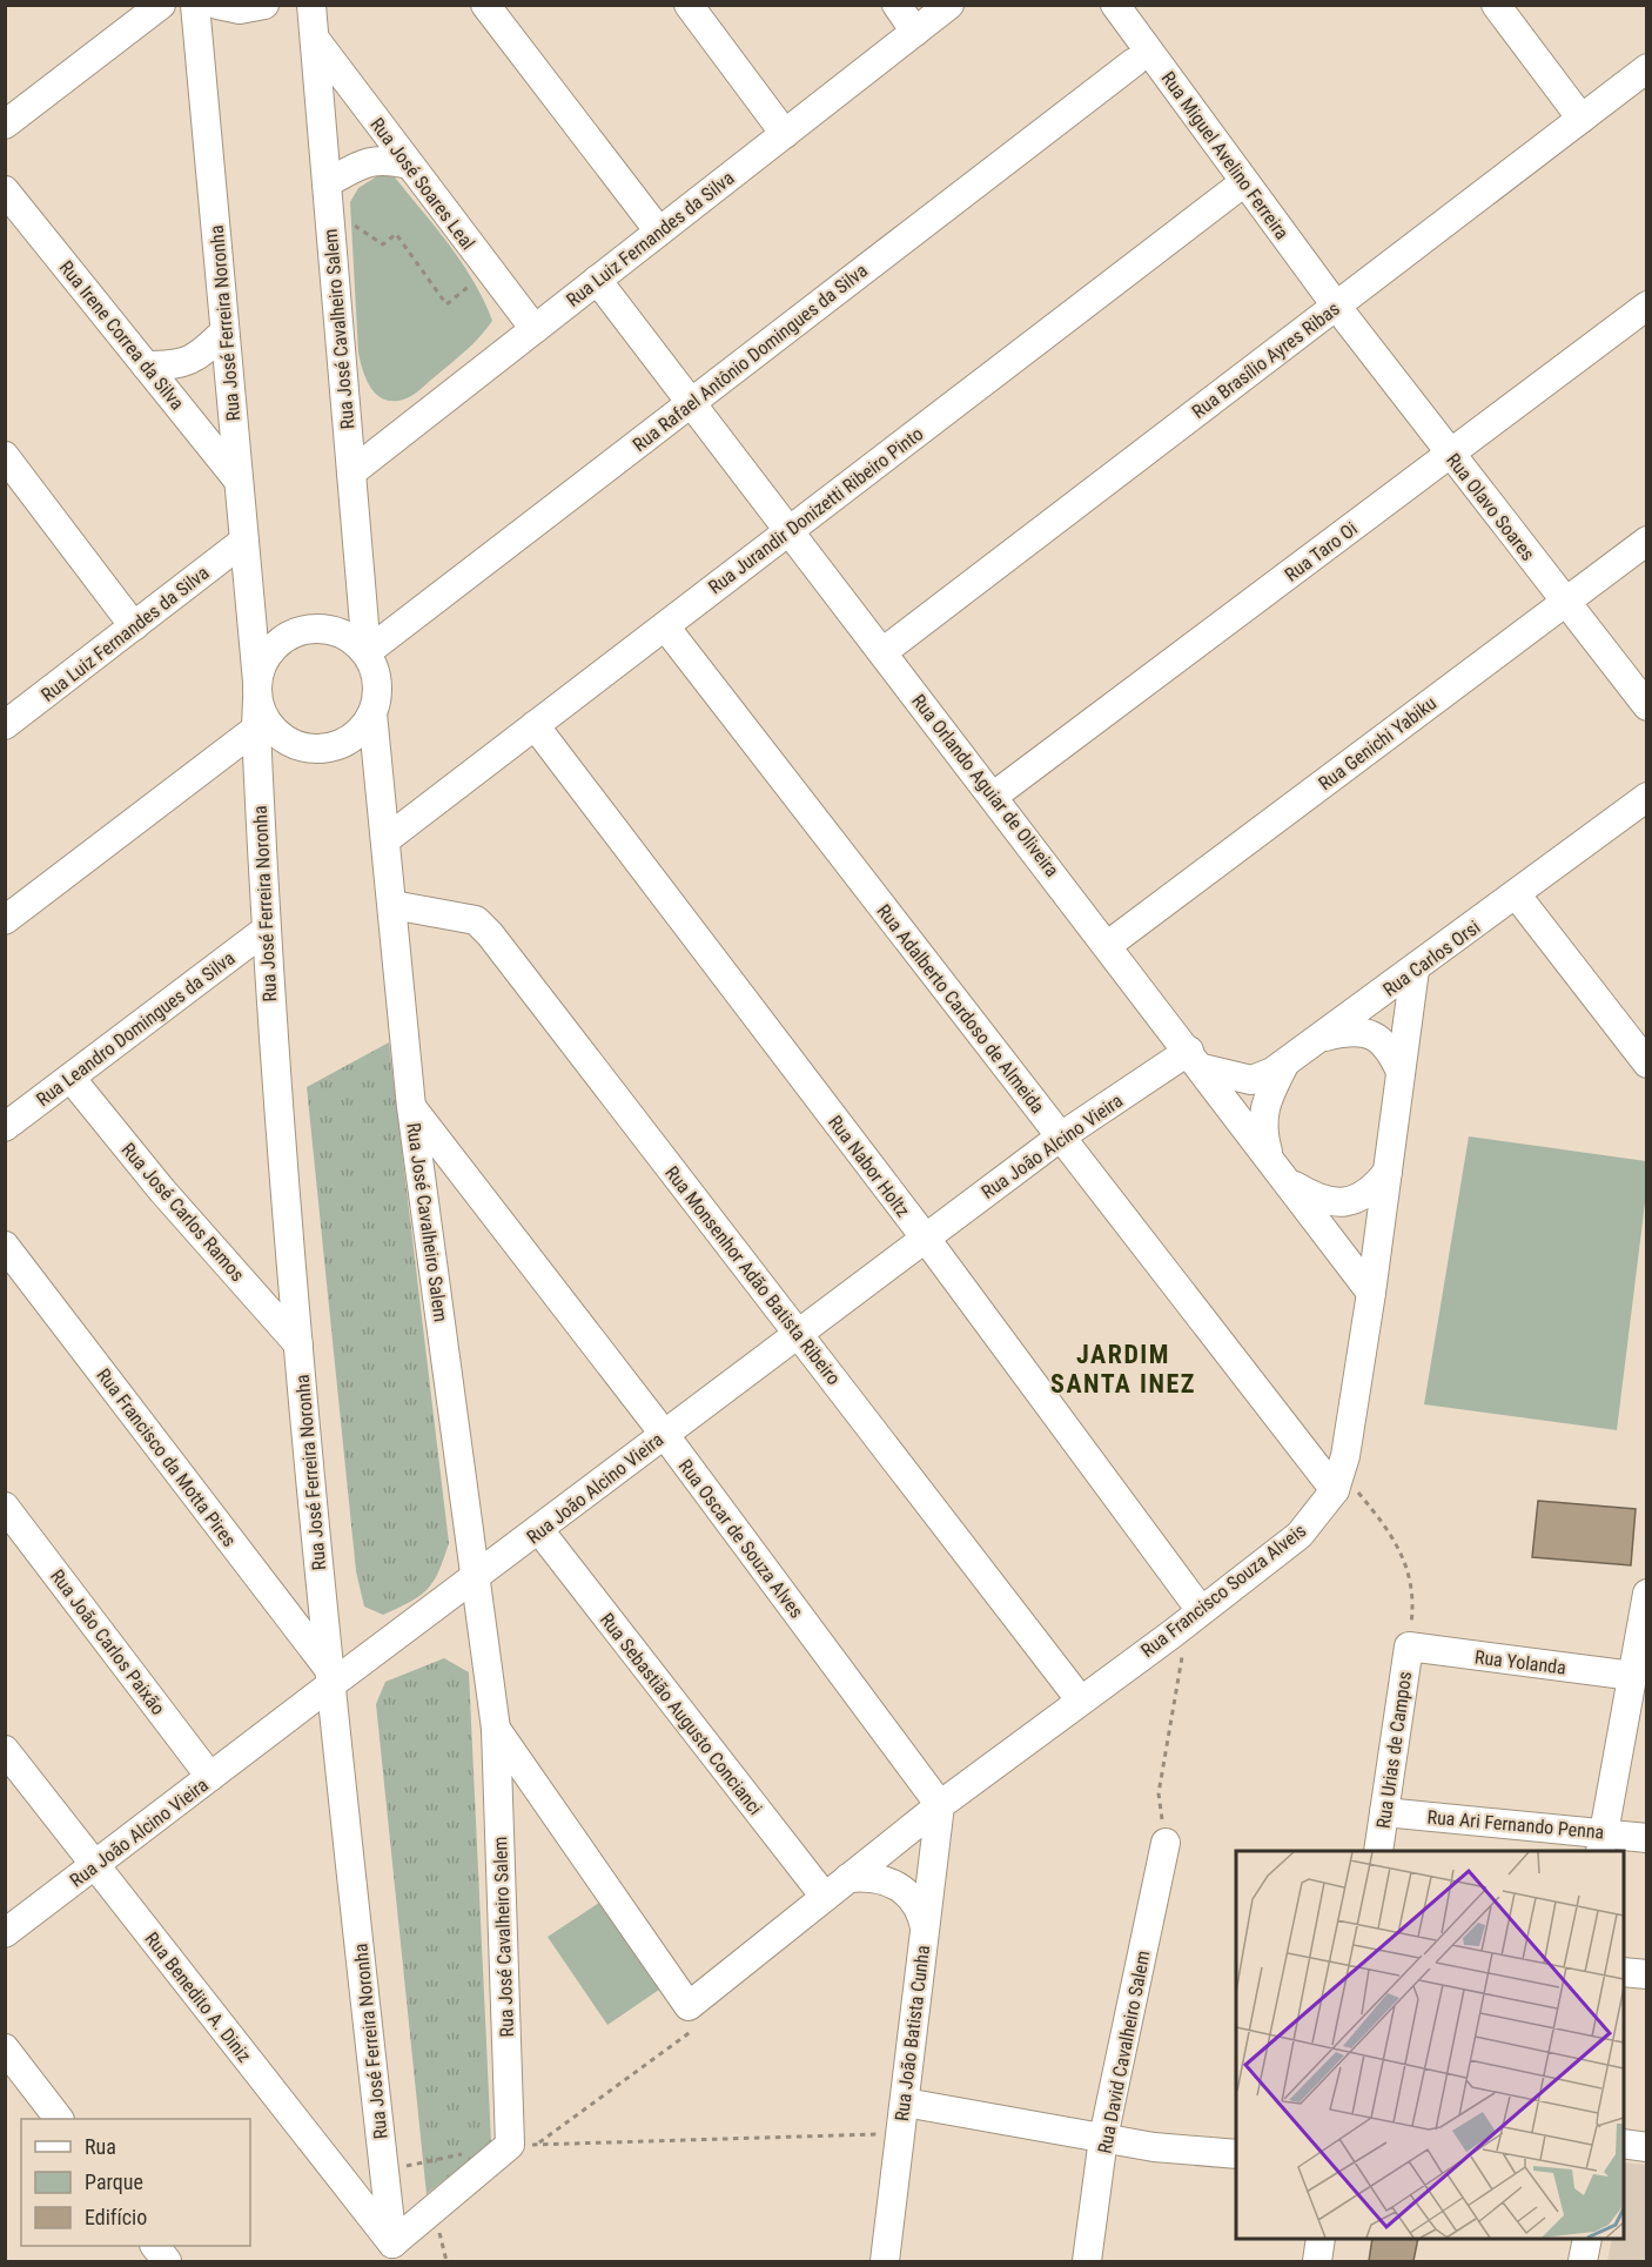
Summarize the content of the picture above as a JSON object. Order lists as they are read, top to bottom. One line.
{"streets":{"street":["Rua Miguel Avelino Ferreira","Rua José Soares Leal","Rua Luiz Fernandes da Silva","Rua José Ferreira Noronha","Rua José Cavalheiro Salem","Rua Irene Correa da Silva","Rua Rafael Antônio Domingues da Silva","Rua Brasílio Ayres Ribas","Rua Olavo Soares","Rua Jurandir Donizetti Ribeiro Pinto","Rua Taro Oi","Rua Genichi Yabiku","Rua Orlando Aguiar de Oliveira","Rua Carlos Orsi","Rua Adalberto Cardoso de Almeida","Rua Leandro Domingues da Silva","Rua João Alcino Vieira","Rua Nabor Holtz","Rua José Carlos Ramos","Rua Monsenhor Adão Batista Ribeiro","Rua Francisco da Motta Pires","Rua Oscar de Souza Alves","Rua Francisco Souza Alveis","Rua João Carlos Paixão","Rua Yolanda","Rua Sebastião Augusto Concianci","Rua Urias de Campos","Rua Ari Fernando Penna","Rua Benedito A. Diniz","Rua João Batista Cunha","Rua David Cavalheiro Salem"]},"crossings":[["Rua Miguel Avelino Ferreira","Rua Brasílio Ayres Ribas"],["Rua Miguel Avelino Ferreira","Rua Olavo Soares"],["Rua Miguel Avelino Ferreira","Rua Jurandir Donizetti Ribeiro Pinto"],["Rua José Soares Leal","Rua Luiz Fernandes da Silva"],["Rua José Soares Leal","Rua José Cavalheiro Salem"],["Rua Luiz Fernandes da Silva","Rua José Ferreira Noronha"],["Rua Luiz Fernandes da Silva","Rua José Cavalheiro Salem"],["Rua Luiz Fernandes da Silva","Rua Orlando Aguiar de Oliveira"],["Rua José Ferreira Noronha","Rua José Cavalheiro Salem"],["Rua José Ferreira Noronha","Rua Irene Correa da Silva"],["Rua José Ferreira Noronha","Rua Rafael Antônio Domingues da Silva"],["Rua José Ferreira Noronha","Rua Leandro Domingues da Silva"],["Rua José Ferreira Noronha","Rua João Alcino Vieira"],["Rua José Ferreira Noronha","Rua José Carlos Ramos"],["Rua José Ferreira Noronha","Rua Francisco da Motta Pires"],["Rua José Ferreira Noronha","Rua Benedito A. Diniz"],["Rua José Cavalheiro Salem","Rua Rafael Antônio Domingues da Silva"],["Rua José Cavalheiro Salem","Rua Jurandir Donizetti Ribeiro Pinto"],["Rua José Cavalheiro Salem","Rua João Alcino Vieira"],["Rua José Cavalheiro Salem","Rua Monsenhor Adão Batista Ribeiro"],["Rua José Cavalheiro Salem","Rua Oscar de Souza Alves"],["Rua José Cavalheiro Salem","Rua Francisco Souza Alveis"],["Rua Rafael Antônio Domingues da Silva","Rua Orlando Aguiar de Oliveira"],["Rua Brasílio Ayres Ribas","Rua Olavo Soares"],["Rua Brasílio Ayres Ribas","Rua Orlando Aguiar de Oliveira"],["Rua Olavo Soares","Rua Taro Oi"],["Rua Olavo Soares","Rua Genichi Yabiku"],["Rua Jurandir Donizetti Ribeiro Pinto","Rua Orlando Aguiar de Oliveira"],["Rua Jurandir Donizetti Ribeiro Pinto","Rua Adalberto Cardoso de Almeida"],["Rua Jurandir Donizetti Ribeiro Pinto","Rua Nabor Holtz"],["Rua Taro Oi","Rua Orlando Aguiar de Oliveira"],["Rua Genichi Yabiku","Rua Orlando Aguiar de Oliveira"],["Rua Orlando Aguiar de Oliveira","Rua Carlos Orsi"],["Rua Orlando Aguiar de Oliveira","Rua João Alcino Vieira"],["Rua Orlando Aguiar de Oliveira","Rua Francisco Souza Alveis"],["Rua Carlos Orsi","Rua João Alcino Vieira"],["Rua Carlos Orsi","Rua Francisco Souza Alveis"],["Rua Adalberto Cardoso de Almeida","Rua João Alcino Vieira"],["Rua Adalberto Cardoso de Almeida","Rua Francisco Souza Alveis"],["Rua Leandro Domingues da Silva","Rua José Carlos Ramos"],["Rua João Alcino Vieira","Rua Nabor Holtz"],["Rua João Alcino Vieira","Rua Monsenhor Adão Batista Ribeiro"],["Rua João Alcino Vieira","Rua Francisco da Motta Pires"],["Rua João Alcino Vieira","Rua Oscar de Souza Alves"],["Rua João Alcino Vieira","Rua João Carlos Paixão"],["Rua João Alcino Vieira","Rua Sebastião Augusto Concianci"],["Rua João Alcino Vieira","Rua Benedito A. Diniz"],["Rua Nabor Holtz","Rua Francisco Souza Alveis"],["Rua Monsenhor Adão Batista Ribeiro","Rua Francisco Souza Alveis"],["Rua Oscar de Souza Alves","Rua Francisco Souza Alveis"],["Rua Oscar de Souza Alves","Rua João Batista Cunha"],["Rua Francisco Souza Alveis","Rua Sebastião Augusto Concianci"],["Rua Francisco Souza Alveis","Rua João Batista Cunha"],["Rua Yolanda","Rua Urias de Campos"],["Rua Urias de Campos","Rua Ari Fernando Penna"]],"districts":["JARDIM SANTA INEZ"],"legend":["Rua","Parque","Edifício"]}
